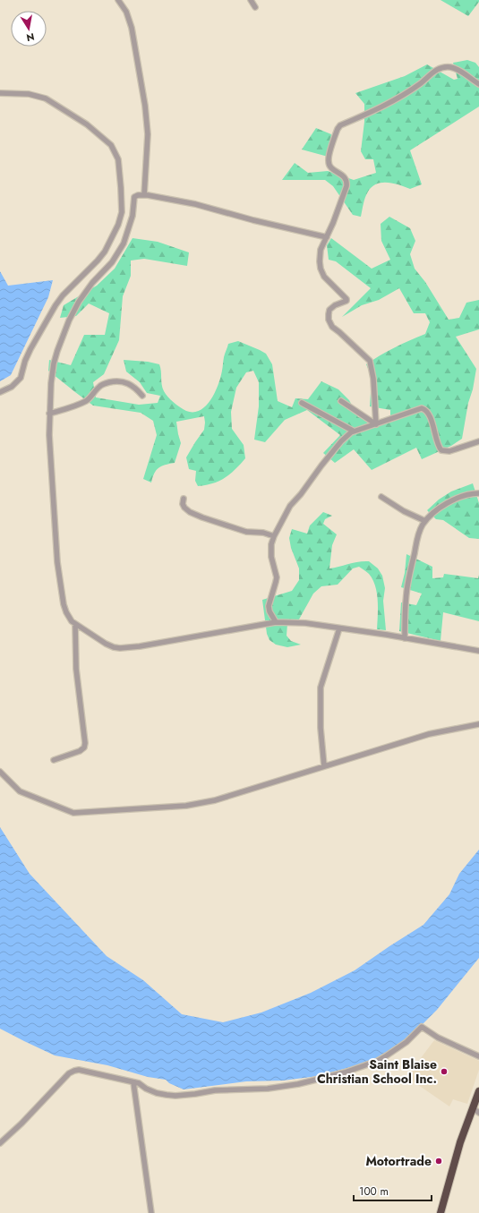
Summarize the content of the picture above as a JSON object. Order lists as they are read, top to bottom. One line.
{"places":["Saint Blaise Christian School Inc.","Motortrade"],"scale_bar":"100 m","north":"bottom"}
